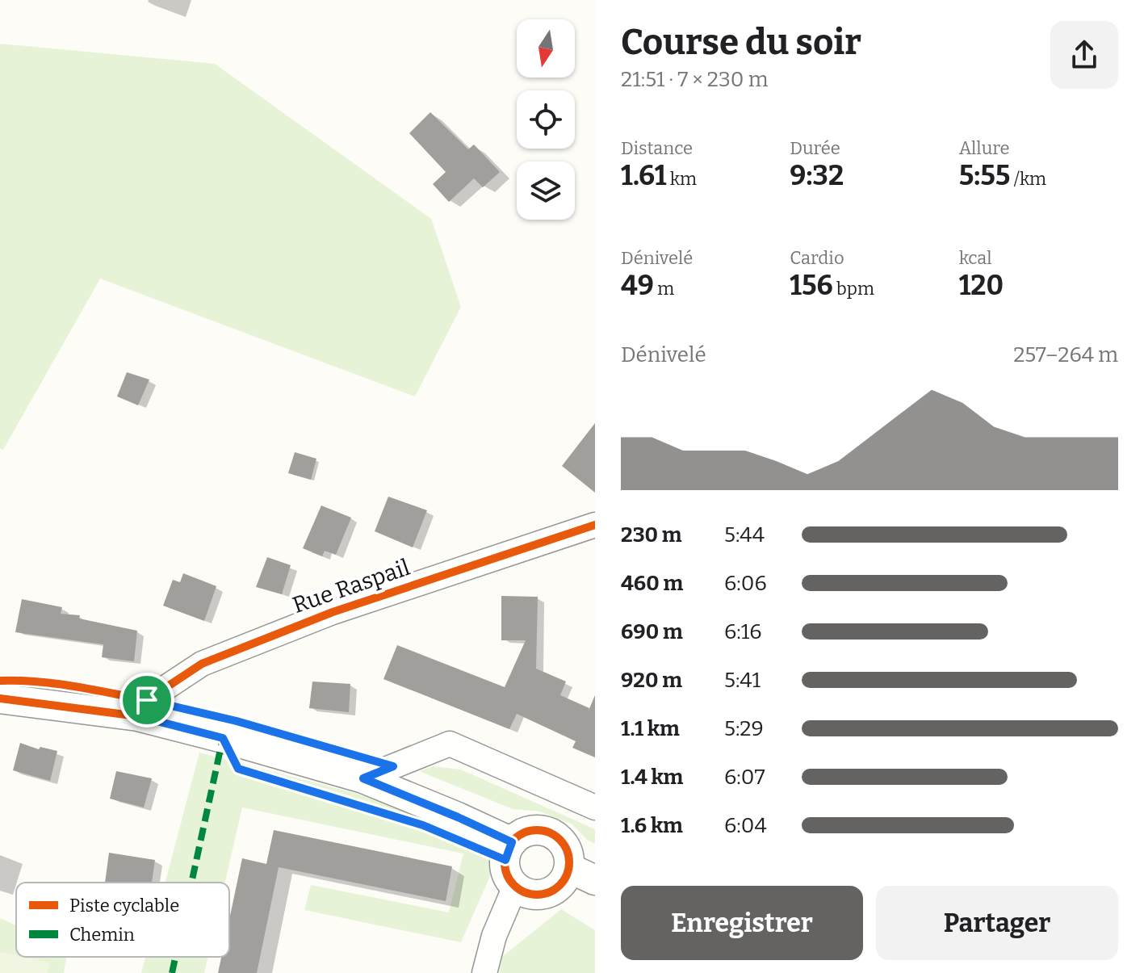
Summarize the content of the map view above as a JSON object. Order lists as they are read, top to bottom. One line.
{"streets":{"street":["Rue Raspail"]},"legend":["Piste cyclable","Chemin"],"north":"bottom","page":{"heading":["Course du soir","21:51 · 7 × 230 m"],"stats":[["Distance","1.61 km"],["Durée","9:32"],["Allure","5:55 /km"],["Dénivelé","49 m"],["Cardio","156 bpm"],["kcal","120"]],"chart":["Dénivelé","257–264 m"],"list":[{"name":"230 m","note":"5:44"},{"name":"460 m","note":"6:06"},{"name":"690 m","note":"6:16"},{"name":"920 m","note":"5:41"},{"name":"1.1 km","note":"5:29"},{"name":"1.4 km","note":"6:07"},{"name":"1.6 km","note":"6:04"}],"buttons":["Enregistrer","Partager"]}}
